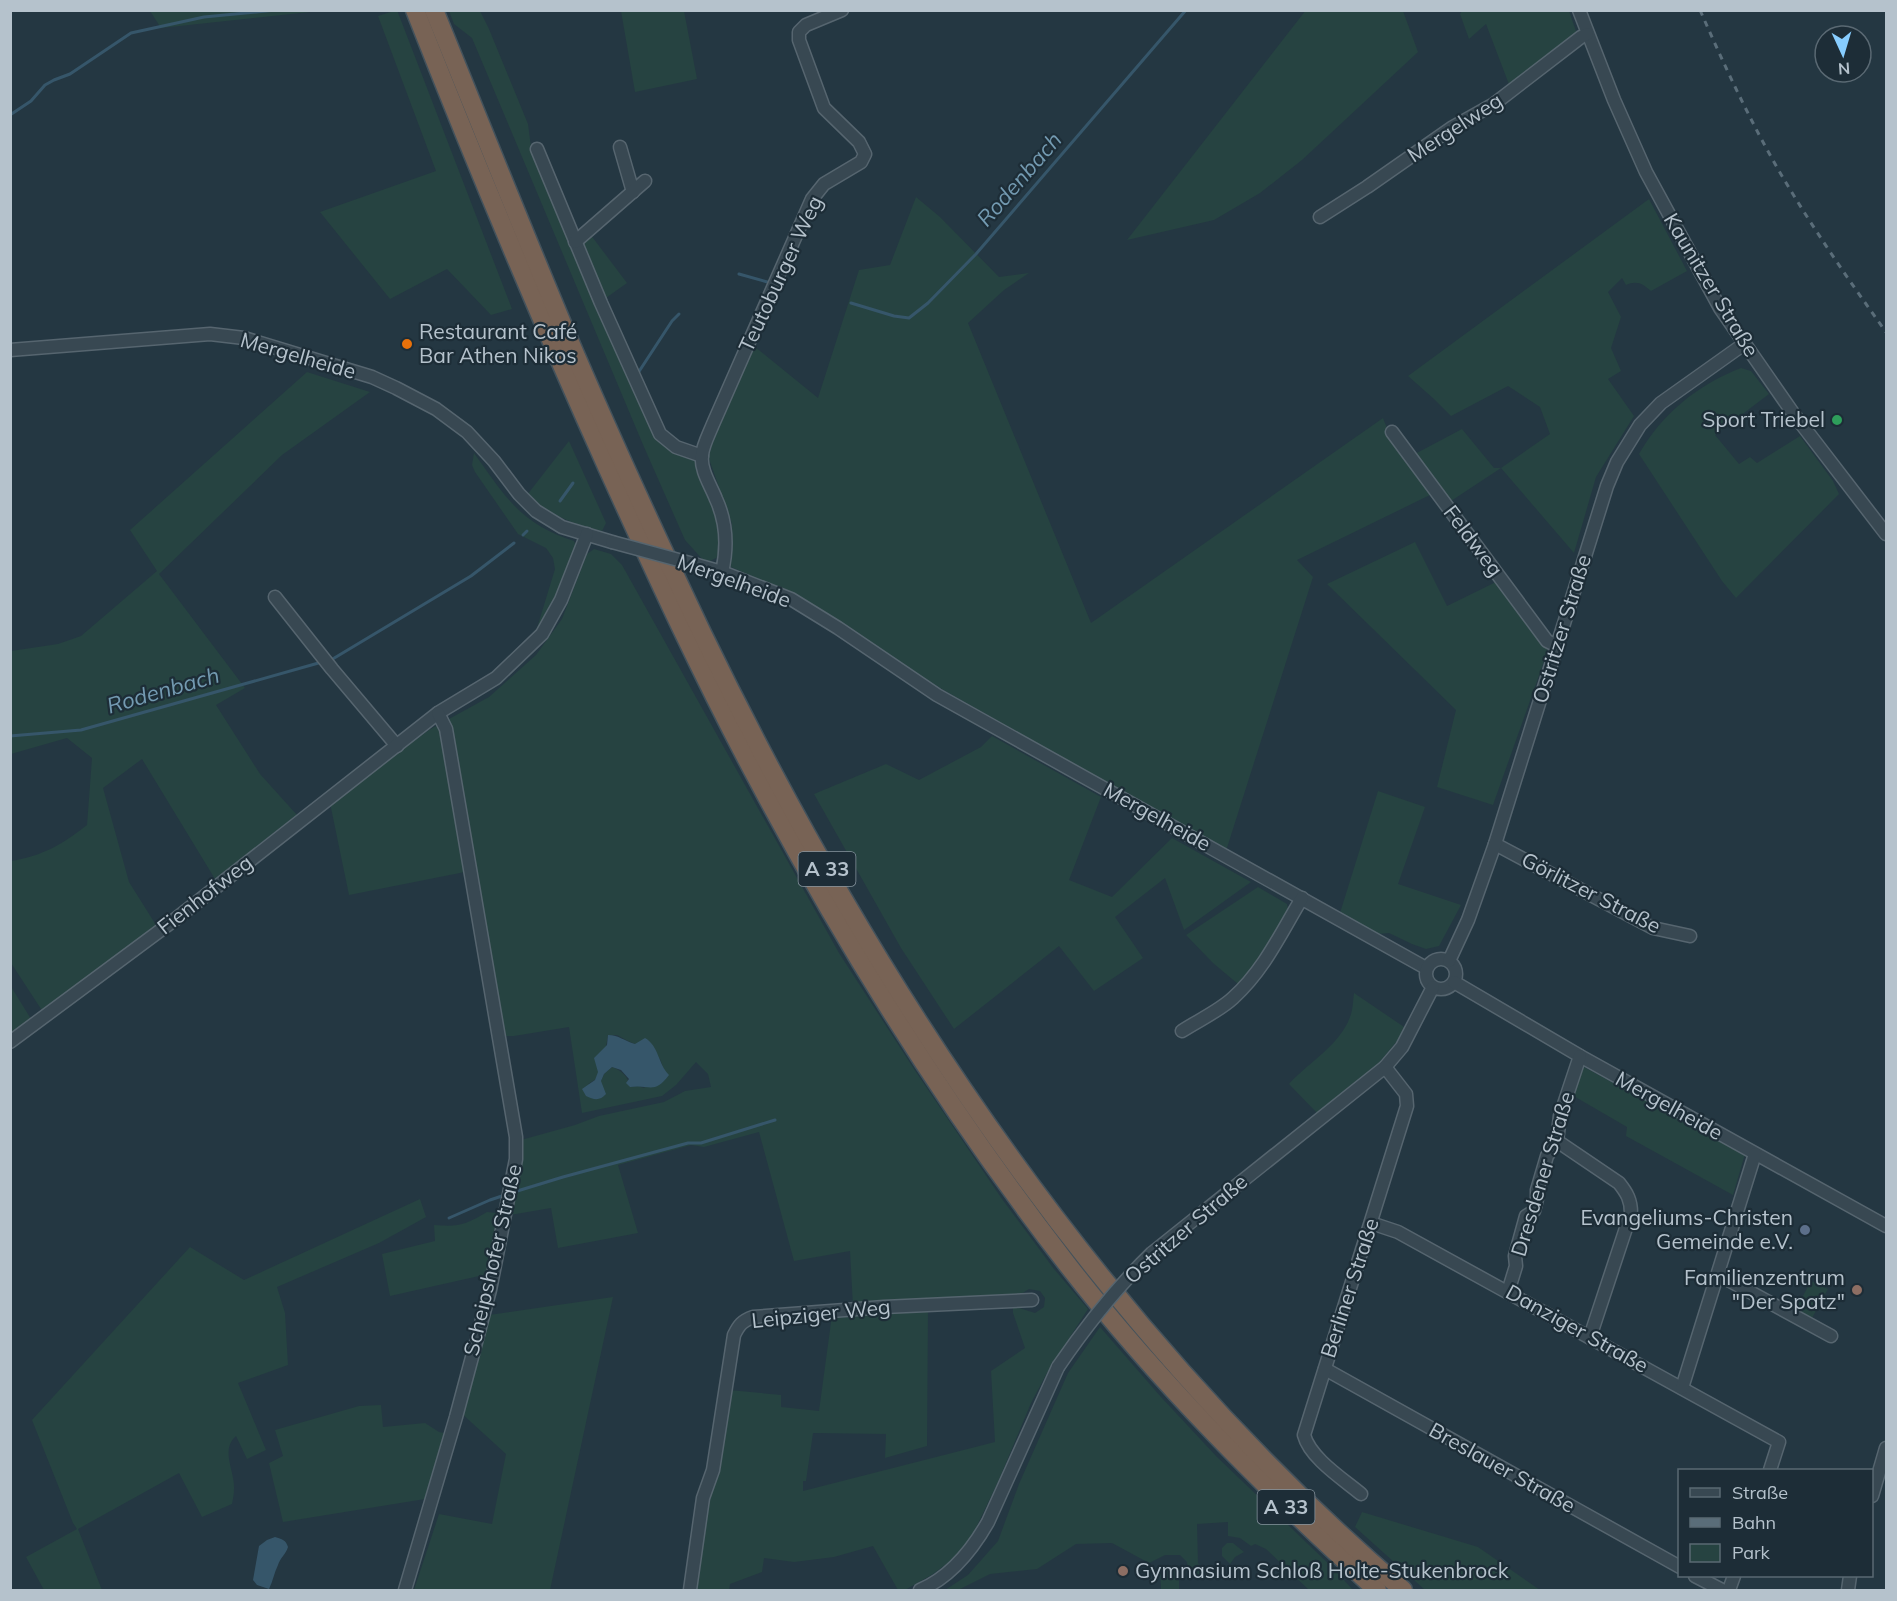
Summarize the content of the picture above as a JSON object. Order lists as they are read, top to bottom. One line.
{"streets":{"highway":["A 33"],"street":["Mergelweg","Teutoburger Weg","Kaunitzer Straße","Mergelheide","Feldweg","Ostritzer Straße","Görlitzer Straße","Fienhofweg","Dresdener Straße","Scheipshofer Straße","Berliner Straße","Leipziger Weg","Danziger Straße","Breslauer Straße"]},"crossings":[["Mergelweg","Kaunitzer Straße"],["Kaunitzer Straße","Ostritzer Straße"],["Mergelheide","Ostritzer Straße"],["Mergelheide","Fienhofweg"],["Mergelheide","Dresdener Straße"],["Feldweg","Ostritzer Straße"],["Ostritzer Straße","Görlitzer Straße"],["Ostritzer Straße","Berliner Straße"],["Fienhofweg","Scheipshofer Straße"],["Dresdener Straße","Danziger Straße"],["Berliner Straße","Danziger Straße"],["Berliner Straße","Breslauer Straße"]],"water":["Rodenbach"],"places":["Restaurant Café Bar Athen Nikos","Sport Triebel","Evangeliums-Christen Gemeinde e.V.","Familienzentrum \"Der Spatz\"","Gymnasium Schloß Holte-Stukenbrock"],"legend":["Straße","Bahn","Park"],"north":"bottom"}
